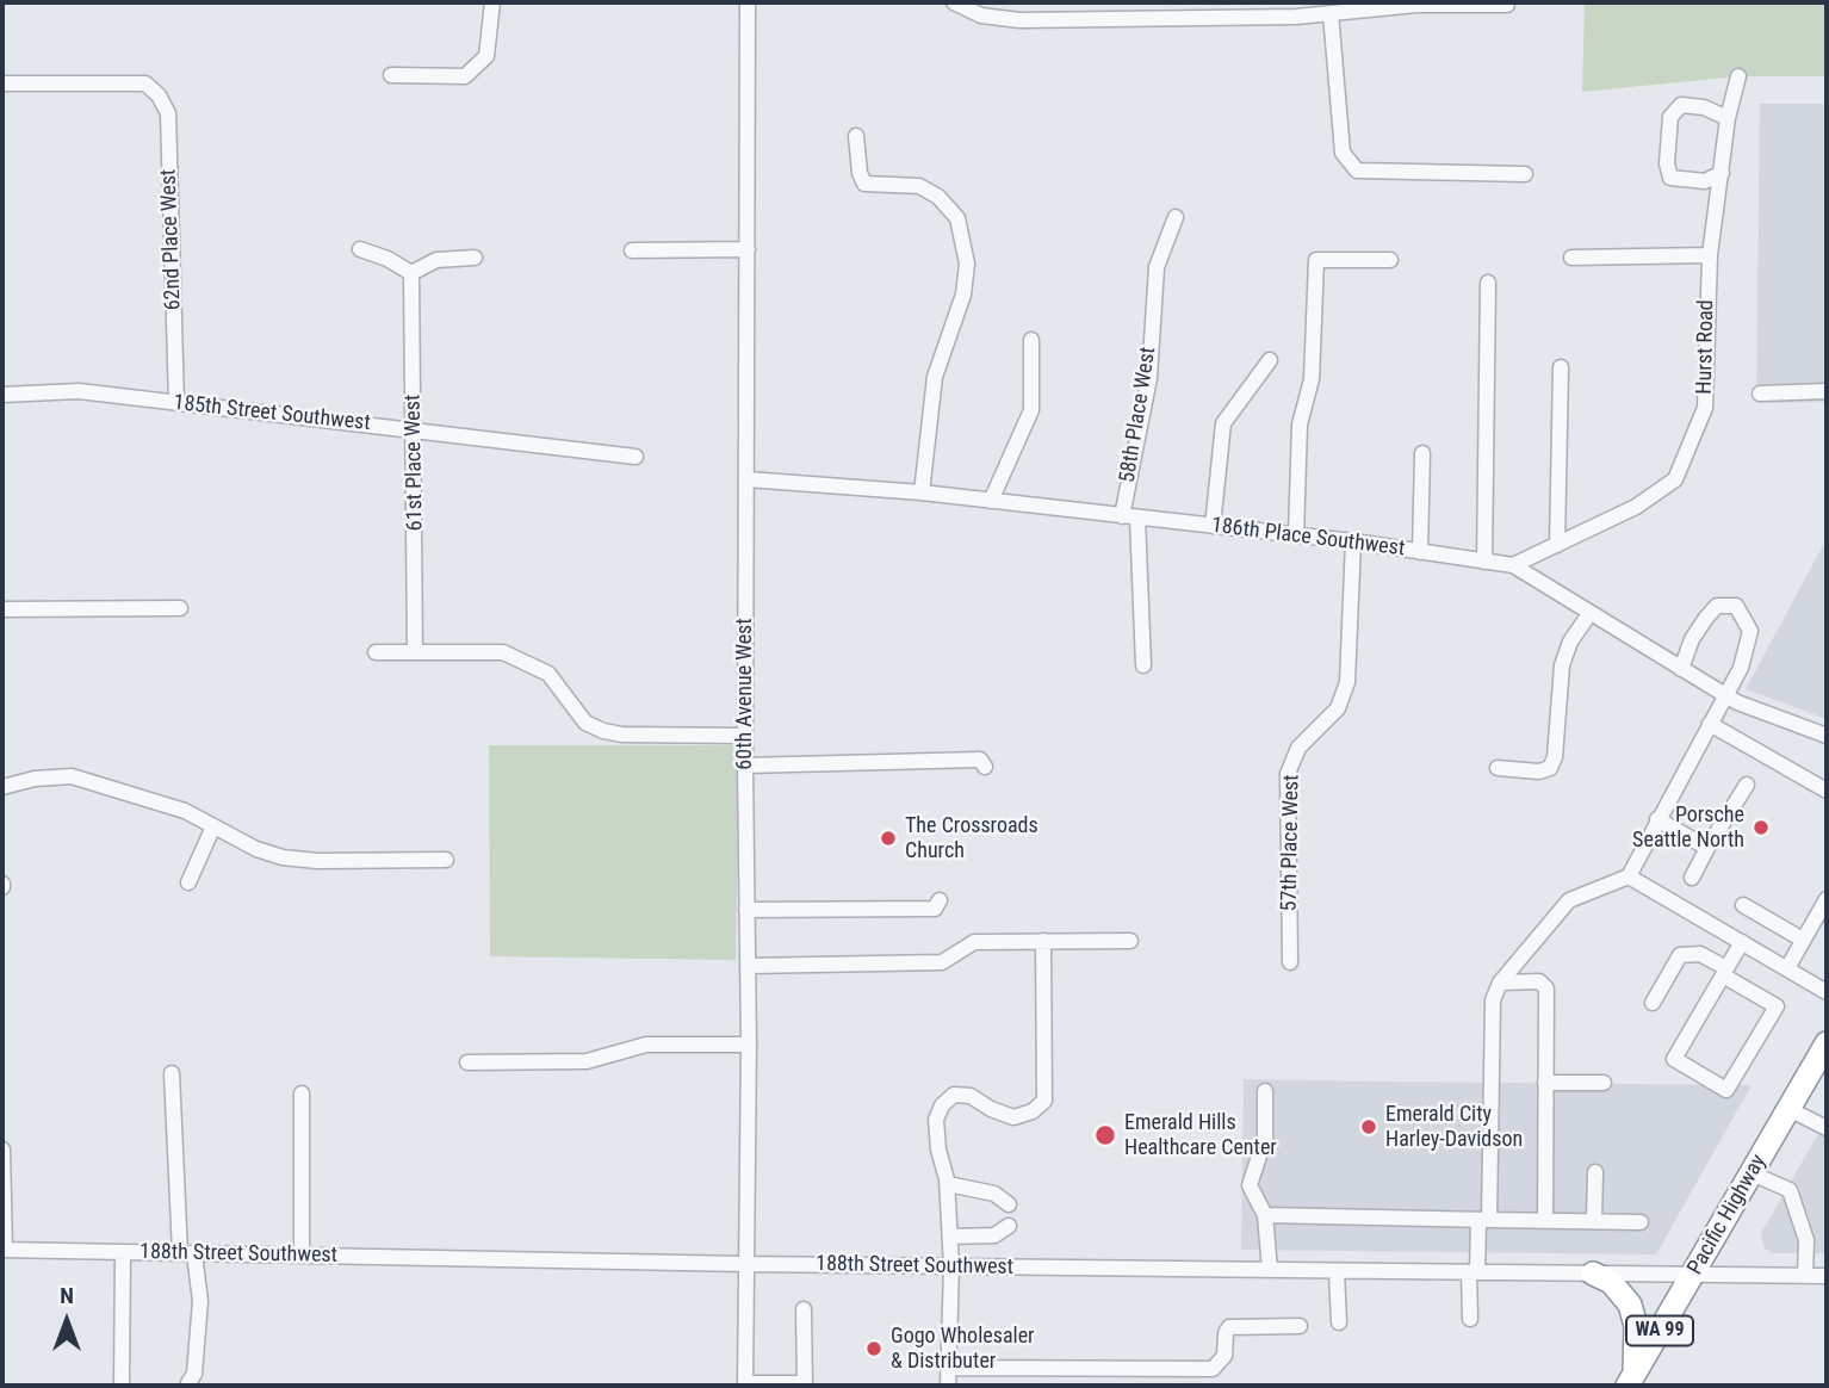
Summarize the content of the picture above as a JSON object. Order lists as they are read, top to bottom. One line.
{"streets":{"highway":["Pacific Highway","WA 99"],"street":["62nd Place West","Hurst Road","185th Street Southwest","58th Place West","61st Place West","186th Place Southwest","60th Avenue West","57th Place West","188th Street Southwest"]},"crossings":[["62nd Place West","185th Street Southwest"],["Hurst Road","186th Place Southwest"],["185th Street Southwest","61st Place West"],["58th Place West","186th Place Southwest"],["186th Place Southwest","60th Avenue West"],["186th Place Southwest","57th Place West"],["60th Avenue West","188th Street Southwest"],["Pacific Highway","188th Street Southwest"]],"places":["Porsche Seattle North","The Crossroads Church","Emerald City Harley-Davidson","Emerald Hills Healthcare Center","Gogo Wholesaler & Distributer"],"north":"top"}
